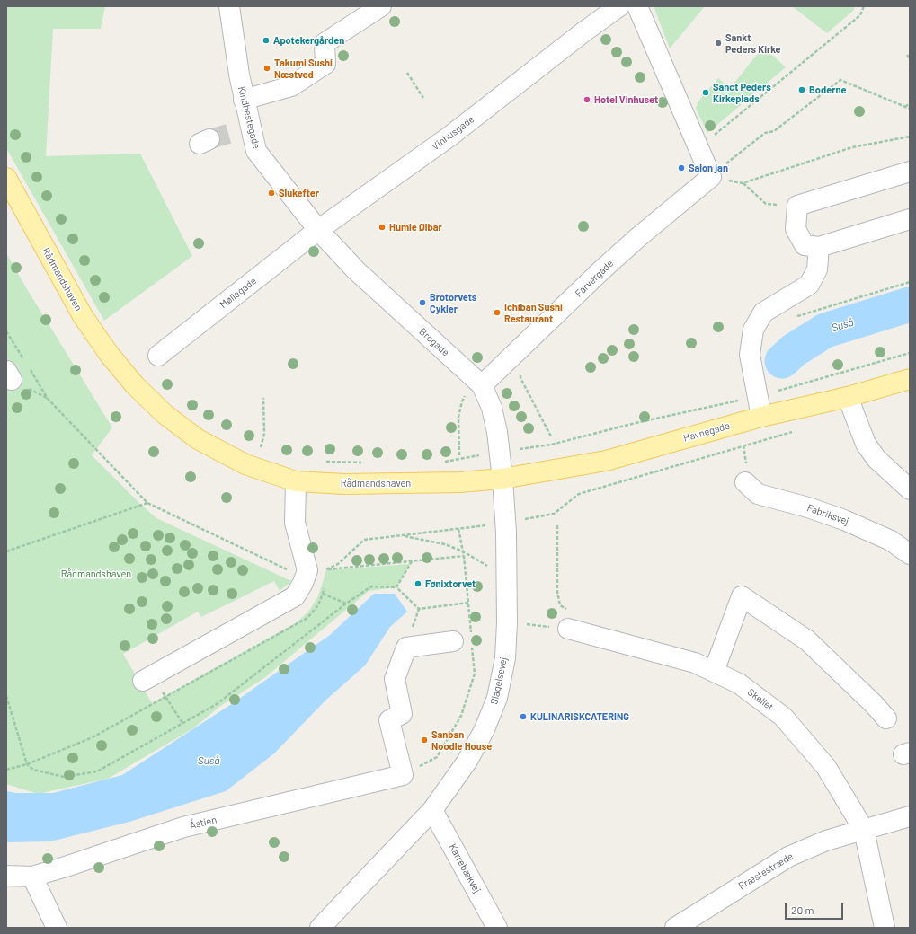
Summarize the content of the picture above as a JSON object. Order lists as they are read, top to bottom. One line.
{"streets":{"main road":["Rådmandshaven","Havnegade"],"street":["Kindhestegade","Vinhusgade","Farvergade","Møllegade","Brogade","Fabriksvej","Slagelsevej","Skellet","Åstien","Karrebækvej","Præstestræde"]},"crossings":[["Kindhestegade","Vinhusgade"],["Kindhestegade","Møllegade"],["Kindhestegade","Brogade"],["Vinhusgade","Møllegade"],["Vinhusgade","Brogade"],["Farvergade","Brogade"],["Rådmandshaven","Brogade"],["Rådmandshaven","Havnegade"],["Rådmandshaven","Slagelsevej"],["Møllegade","Brogade"],["Brogade","Havnegade"],["Brogade","Slagelsevej"],["Havnegade","Slagelsevej"],["Slagelsevej","Karrebækvej"],["Skellet","Præstestræde"]],"water":["Suså"],"parks":["Rådmandshaven"],"places":["Apotekergården","Sankt Peders Kirke","Takumi Sushi Næstved","Boderne","Sanct Peders Kirkeplads","Hotel Vinhuset","Salon jan","Slukefter","Humle Ølbar","Brotorvets Cykler","Ichiban Sushi Restaurant","Fønixtorvet","KULINARISKCATERING","Sanban Noodle House"],"scale_bar":"20 m"}
